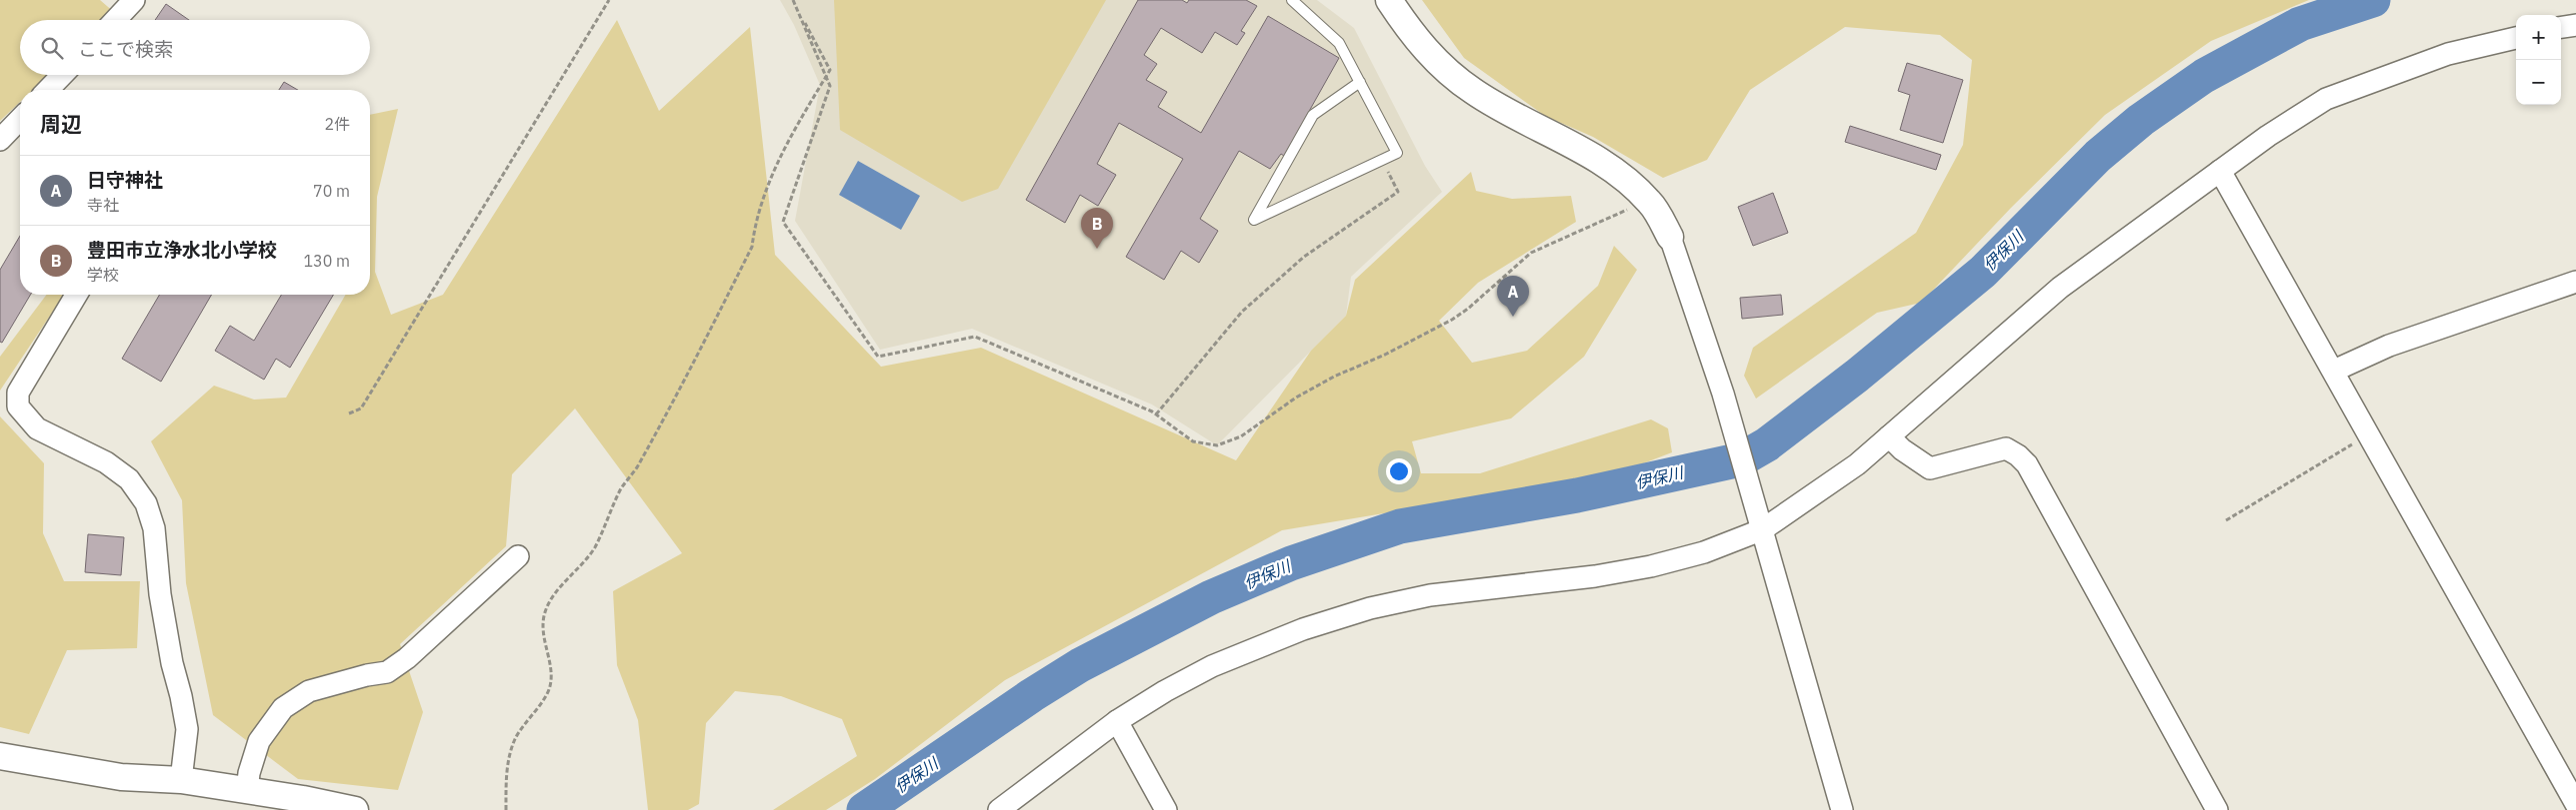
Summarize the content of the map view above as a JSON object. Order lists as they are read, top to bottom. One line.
{"water":["伊保川"],"page":{"map_buttons":["+","−"],"search":"ここで検索","heading":["周辺","2件"],"list":[{"mark":"A","name":"日守神社","note":"寺社","value":"70 m"},{"mark":"B","name":"豊田市立浄水北小学校","note":"学校","value":"130 m"}],"pins":["B","A"]}}
